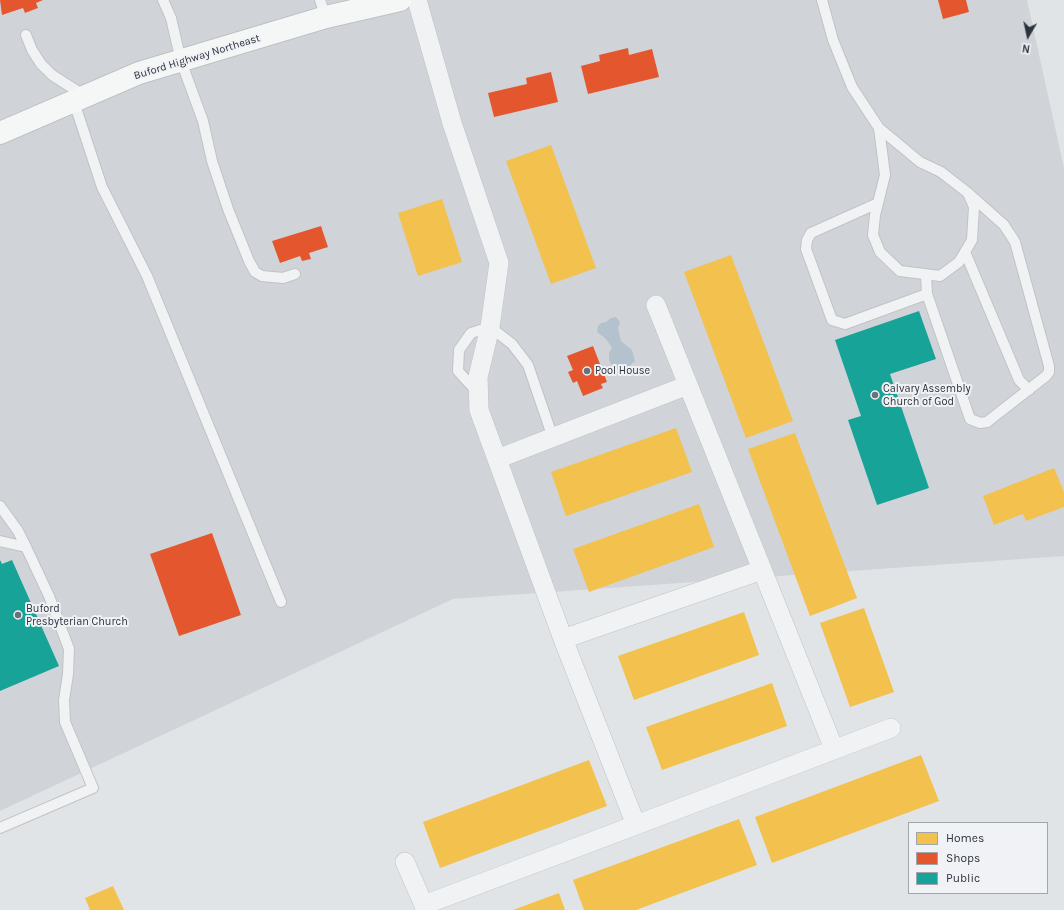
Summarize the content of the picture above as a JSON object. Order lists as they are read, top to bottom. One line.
{"streets":{"main road":["Buford Highway Northeast"]},"places":["Pool House","Calvary Assembly Church of God","Buford Presbyterian Church"],"legend":["Homes","Shops","Public"],"north":"bottom"}
